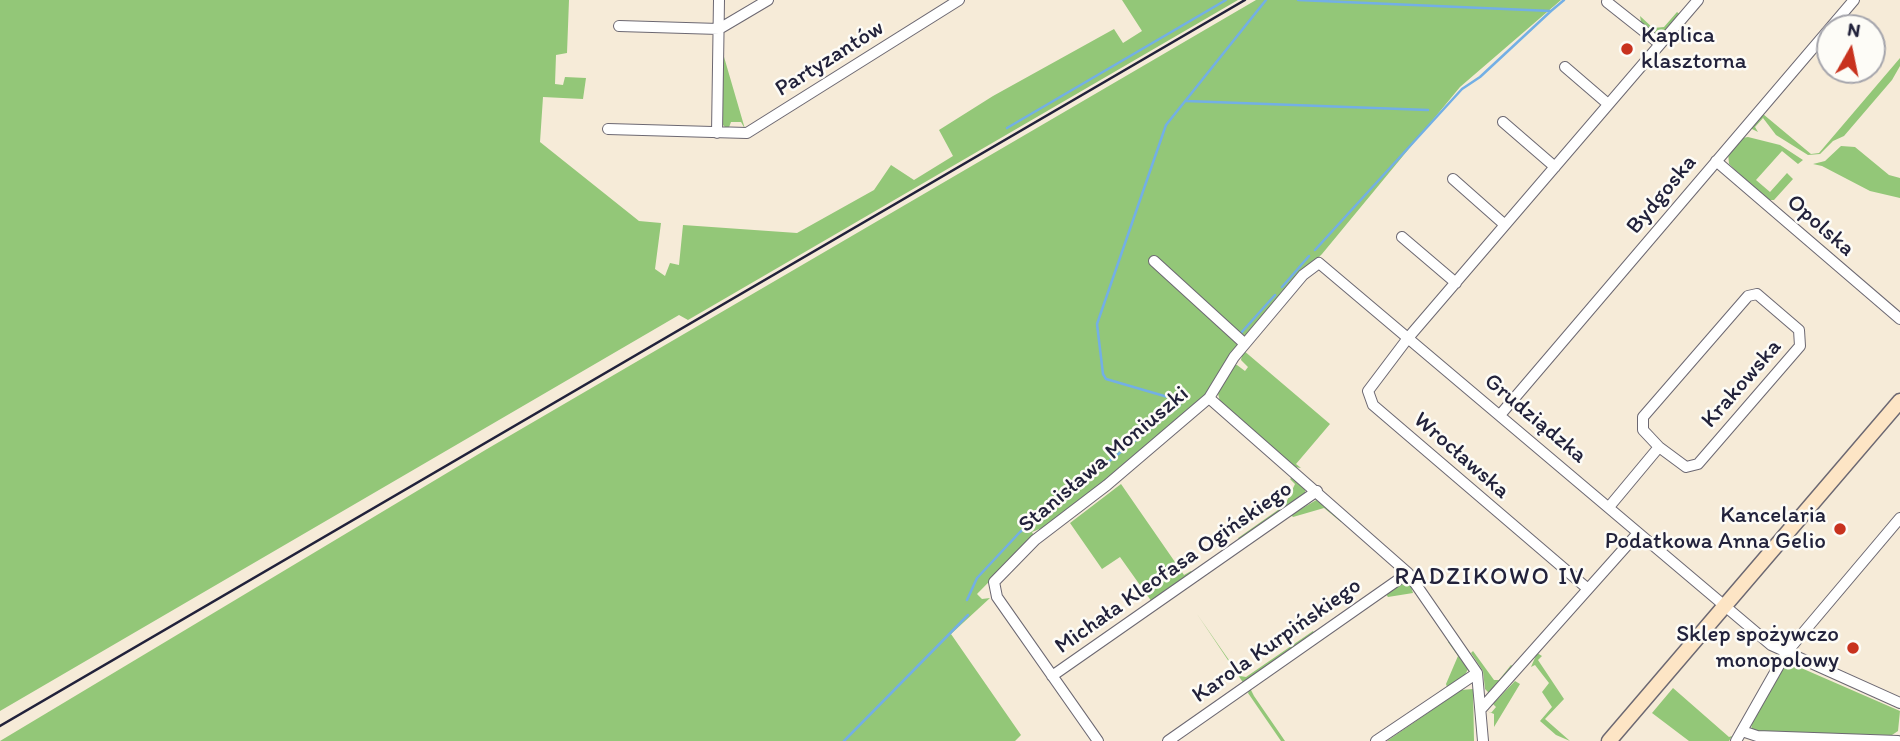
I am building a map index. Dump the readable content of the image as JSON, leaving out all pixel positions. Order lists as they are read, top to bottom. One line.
{"streets":{"street":["Partyzantów","Bydgoska","Opolska","Krakowska","Grudziądzka","Wrocławska","Stanisława Moniuszki","Michała Kleofasa Ogińskiego","Karola Kurpińskiego"]},"crossings":[["Bydgoska","Opolska"],["Bydgoska","Grudziądzka"],["Grudziądzka","Wrocławska"],["Grudziądzka","Stanisława Moniuszki"],["Stanisława Moniuszki","Michała Kleofasa Ogińskiego"]],"districts":["RADZIKOWO IV"],"places":["Kaplica klasztorna","Kancelaria Podatkowa Anna Gelio","Sklep spożywczo monopolowy"],"north":"top"}
